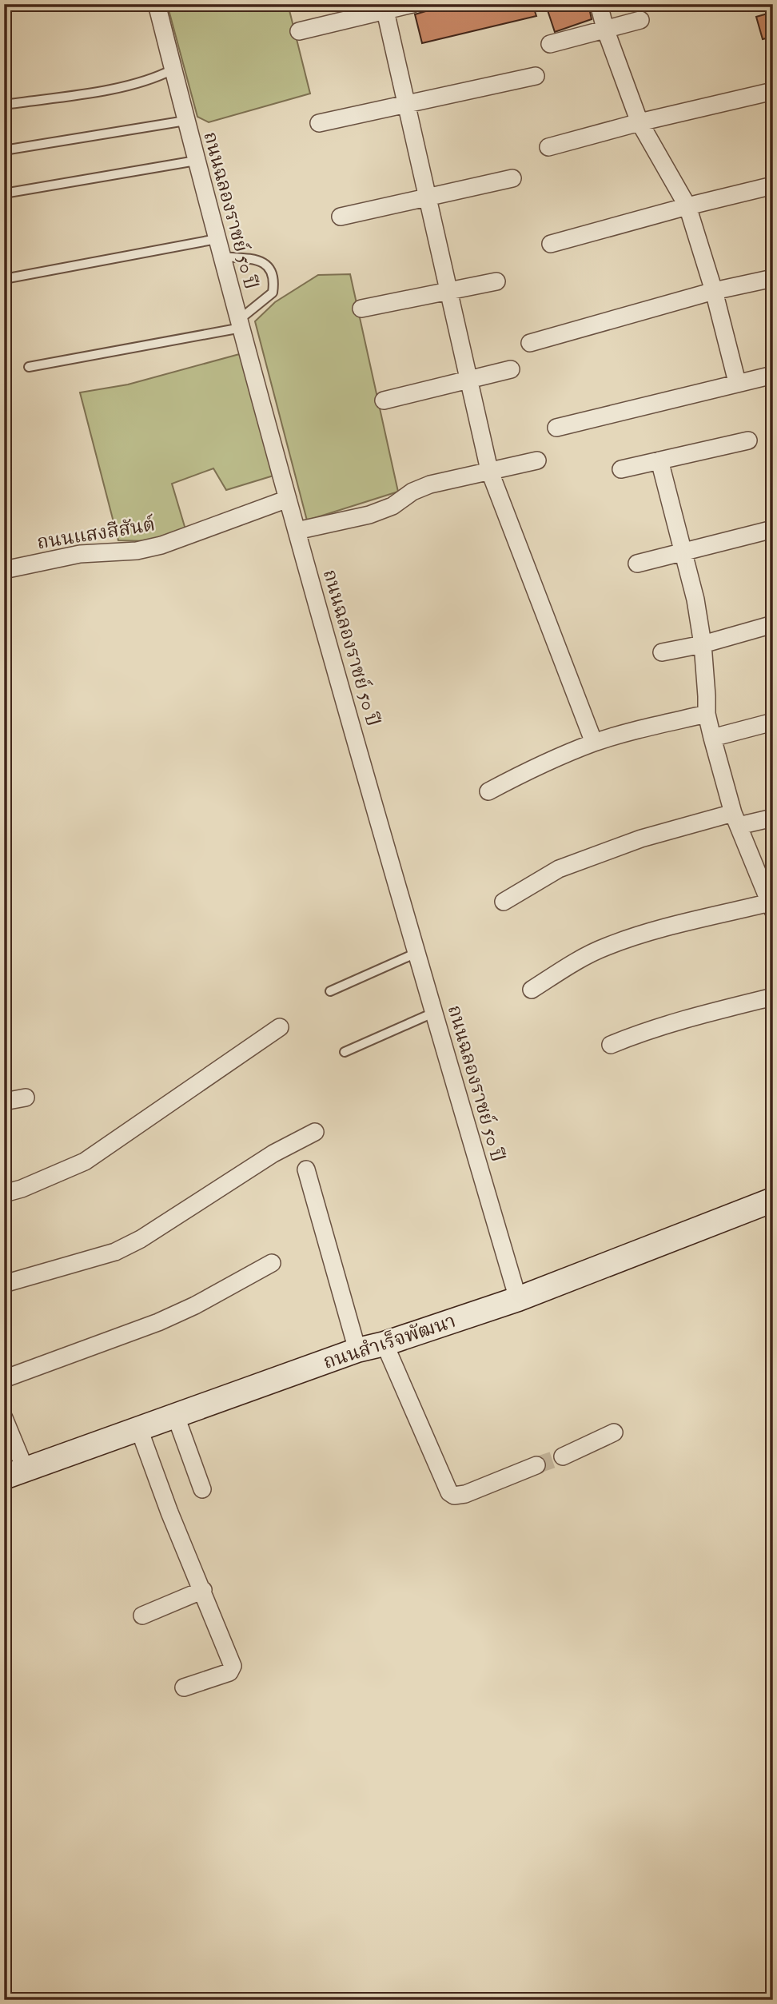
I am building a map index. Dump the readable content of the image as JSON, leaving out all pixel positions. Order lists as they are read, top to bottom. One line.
{"streets":{"street":["ถนนฉลองราชย์ 50 ปี","ถนนแสงสีสันต์","ถนนสำเร็จพัฒนา"]},"crossings":[["ถนนฉลองราชย์ 50 ปี","ถนนแสงสีสันต์"],["ถนนฉลองราชย์ 50 ปี","ถนนสำเร็จพัฒนา"]]}
